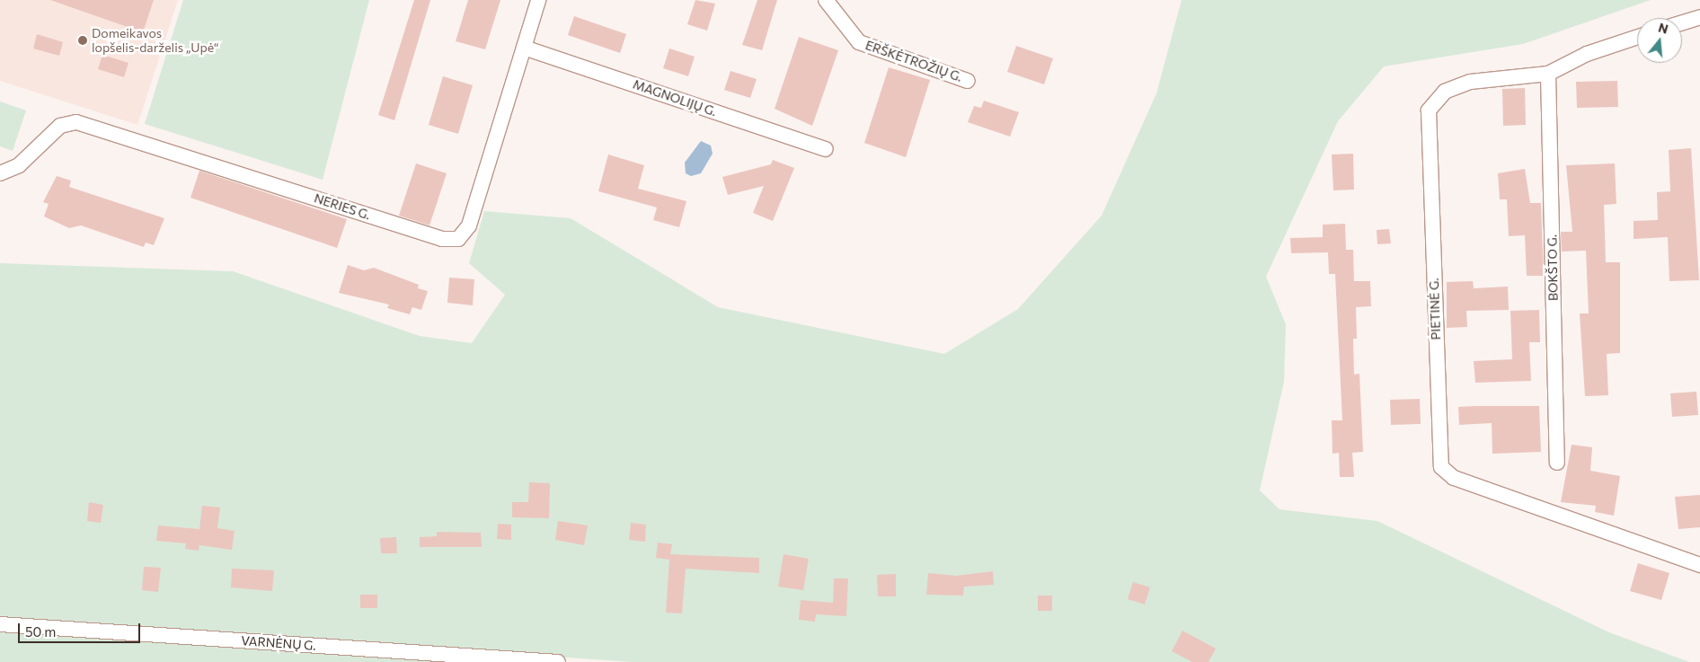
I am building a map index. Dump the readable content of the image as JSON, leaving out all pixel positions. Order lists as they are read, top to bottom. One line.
{"streets":{"street":["ERŠKĖTROŽIŲ G.","MAGNOLIJŲ G.","NERIES G.","BOKŠTO G.","PIETINĖ G.","VARNĖNŲ G."]},"crossings":[["MAGNOLIJŲ G.","NERIES G."],["BOKŠTO G.","PIETINĖ G."]],"places":["Domeikavos lopšelis-darželis „Upė“"],"scale_bar":"50 m","north":"top"}
